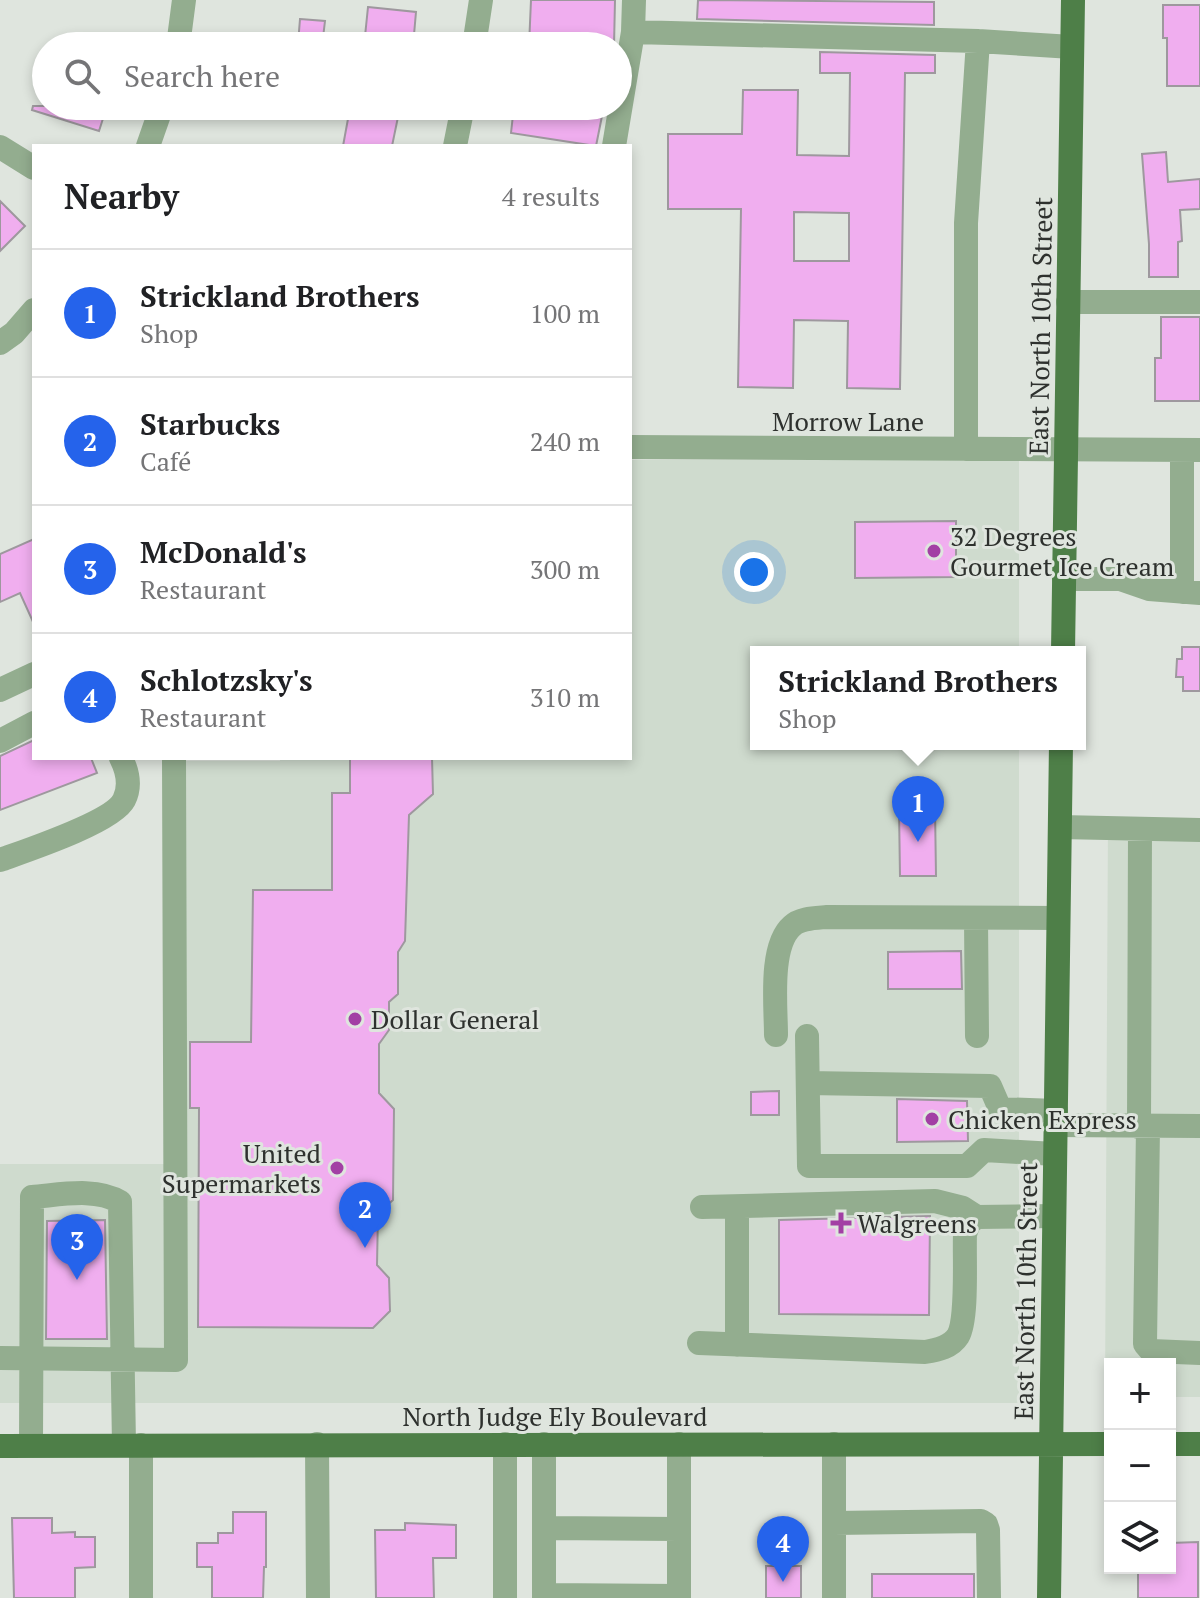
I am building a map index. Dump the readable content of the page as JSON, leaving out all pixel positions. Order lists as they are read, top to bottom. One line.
{"streets":{"main road":["East North 10th Street","North Judge Ely Boulevard"],"street":["Morrow Lane"]},"crossings":[["East North 10th Street","Morrow Lane"],["East North 10th Street","North Judge Ely Boulevard"]],"places":{"other":["32 Degrees Gourmet Ice Cream","Dollar General","Chicken Express","United Supermarkets"],"health":["Walgreens"]},"page":{"search":"Search here","heading":["Nearby","4 results"],"list":[{"mark":"1","name":"Strickland Brothers","note":"Shop","value":"100 m"},{"mark":"2","name":"Starbucks","note":"Café","value":"240 m"},{"mark":"3","name":"McDonald's","note":"Restaurant","value":"300 m"},{"mark":"4","name":"Schlotzsky's","note":"Restaurant","value":"310 m"}],"popup":["Strickland Brothers","Shop"],"pins":["1","2","3","4"],"map_buttons":["+","−"]}}
